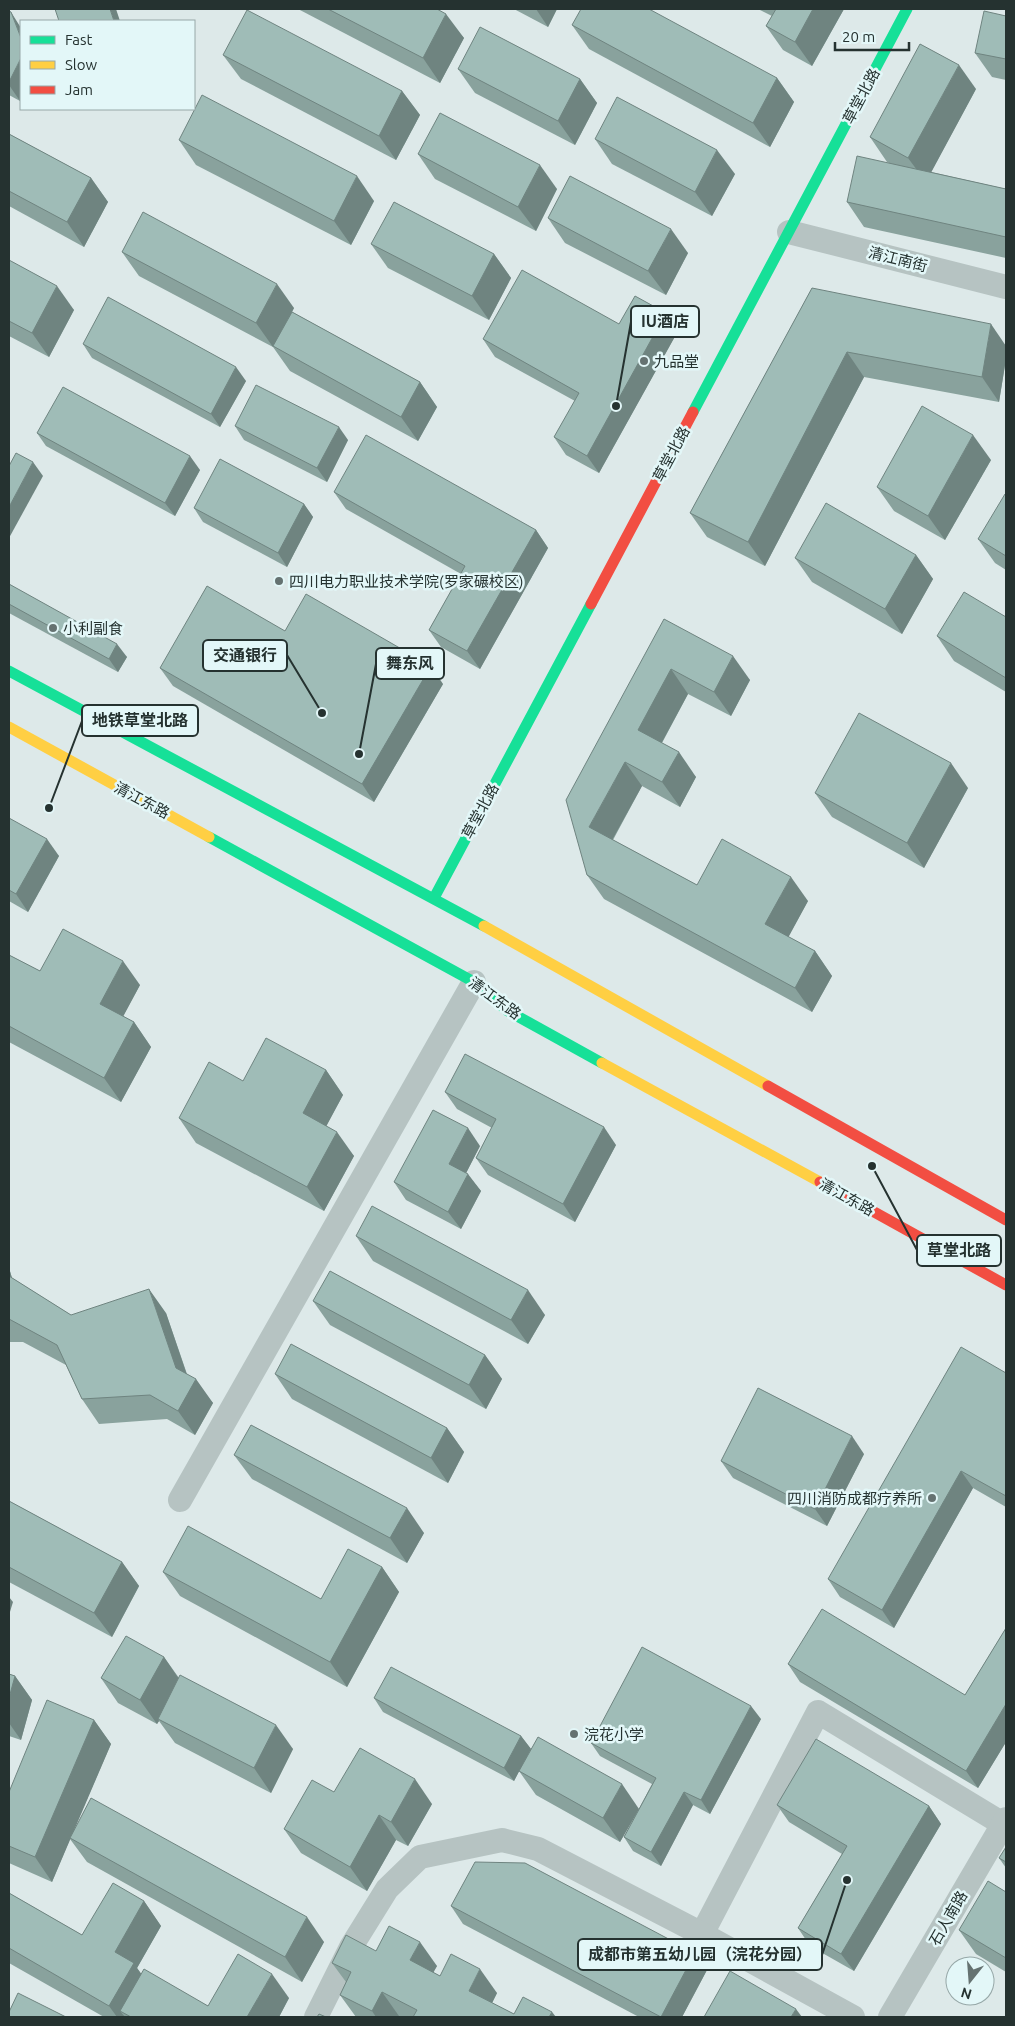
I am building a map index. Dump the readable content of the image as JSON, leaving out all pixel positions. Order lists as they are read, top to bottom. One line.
{"streets":{"main road":["草堂北路","清江东路"],"street":["清江南街","石人南路"]},"crossings":[["草堂北路","清江南街"]],"places":["九品堂","IU酒店","四川电力职业技术学院(罗家碾校区)","小利副食","交通银行","舞东风","地铁草堂北路","草堂北路","四川消防成都疗养所","浣花小学","成都市第五幼儿园（浣花分园）"],"legend":["Fast","Slow","Jam"],"scale_bar":"20 m","north":"bottom"}
